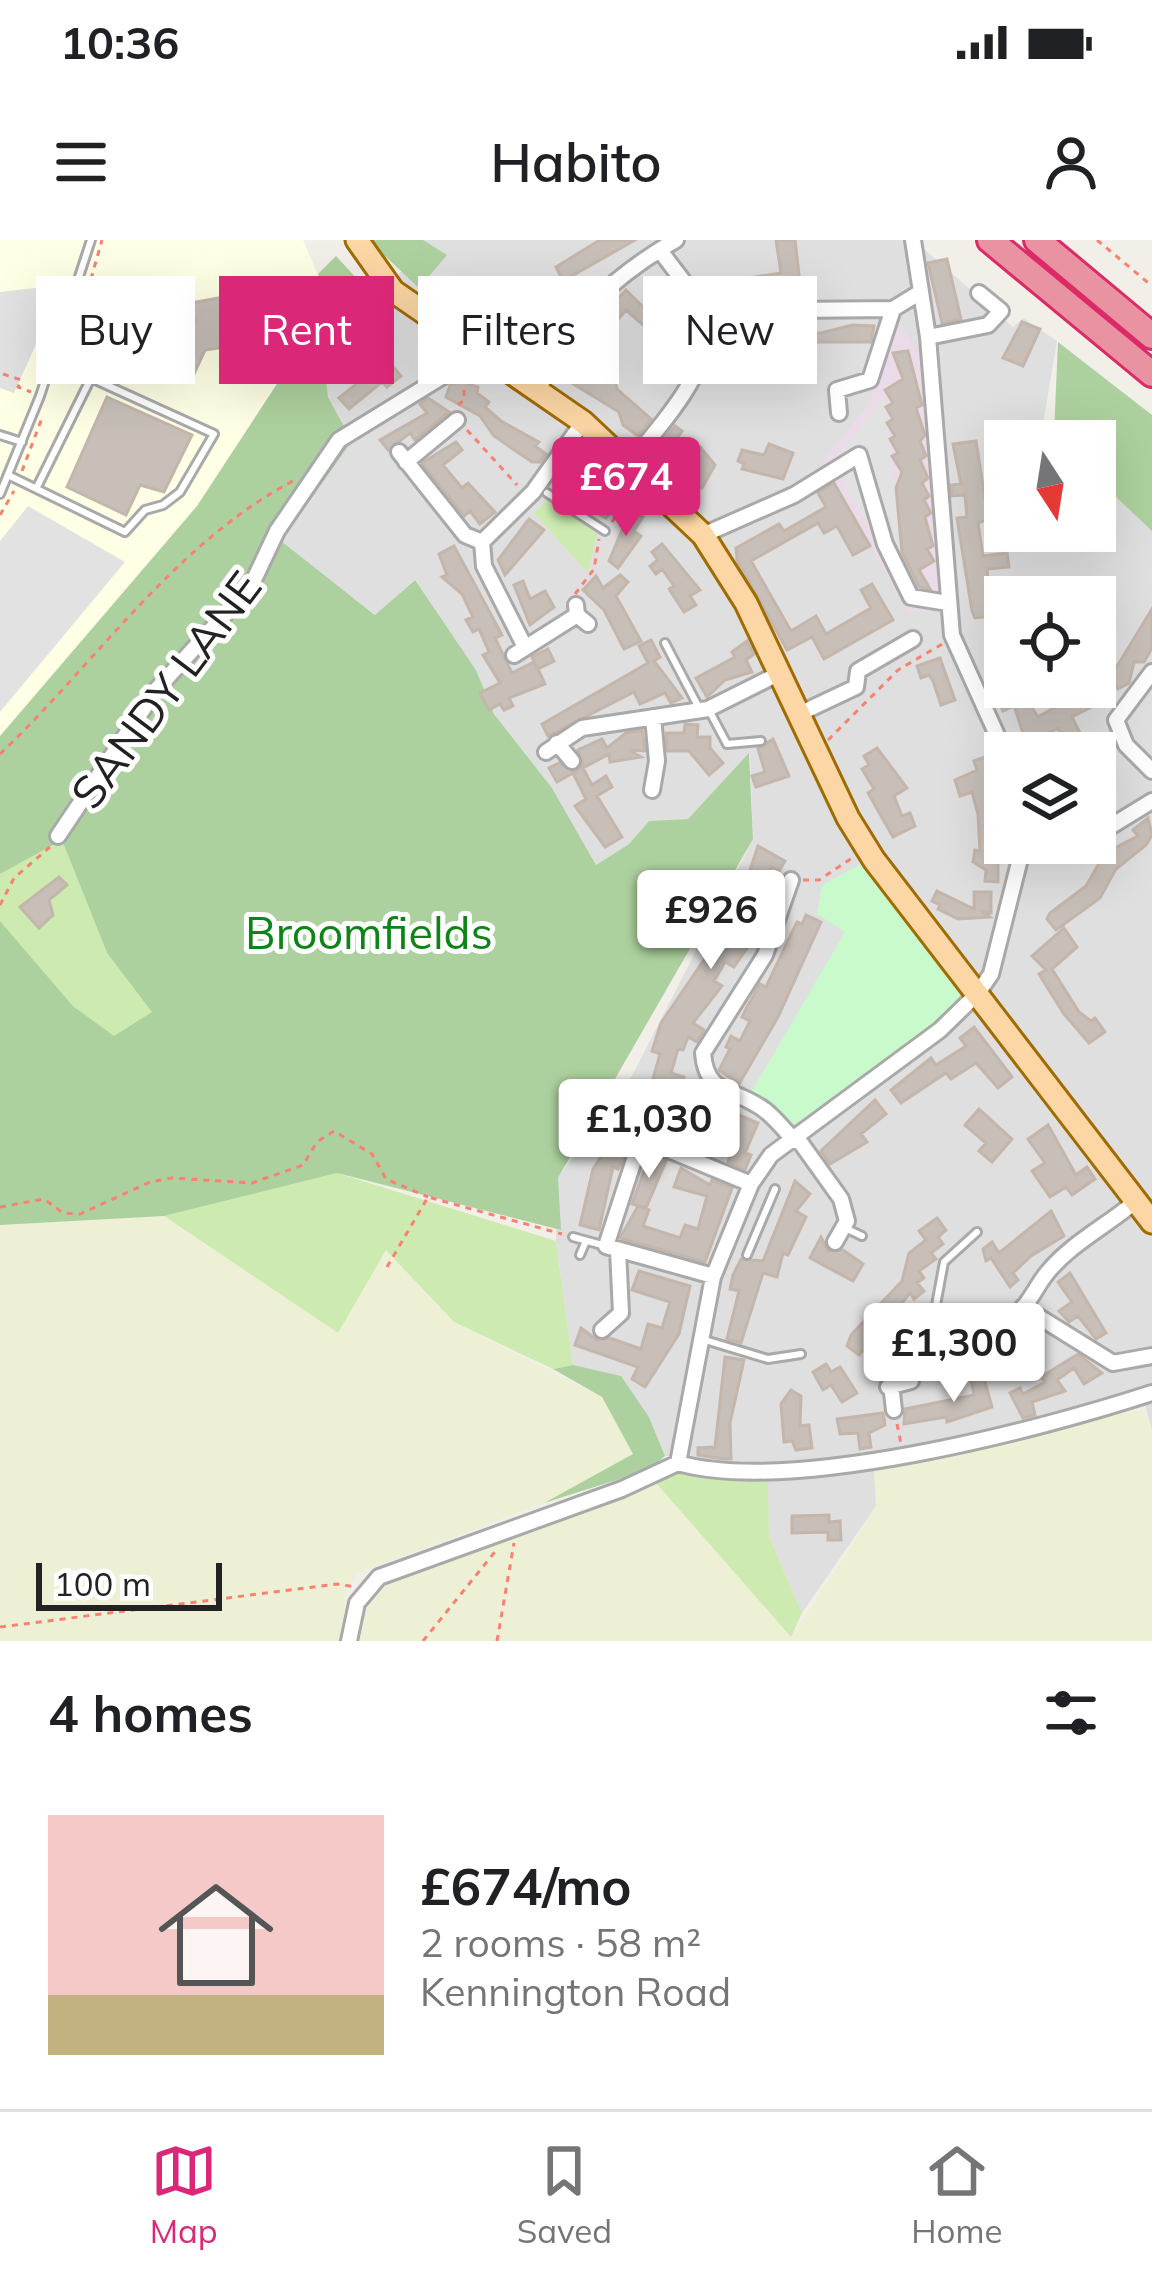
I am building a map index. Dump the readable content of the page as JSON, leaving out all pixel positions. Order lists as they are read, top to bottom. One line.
{"streets":{"street":["SANDY LANE"]},"parks":["Broomfields"],"scale_bar":"100 m","north":"bottom","page":{"status":"10:36","header":"Habito","chip":["Buy","Rent","Filters","New"],"price":["£674","£926","£1,030","£1,300"],"scale":"100 m","heading":"4 homes","list":[{"name":"£674/mo","note":"2 rooms · 58 m² · Kennington Road"}],"tabs":["Map","Saved","Home"]}}
